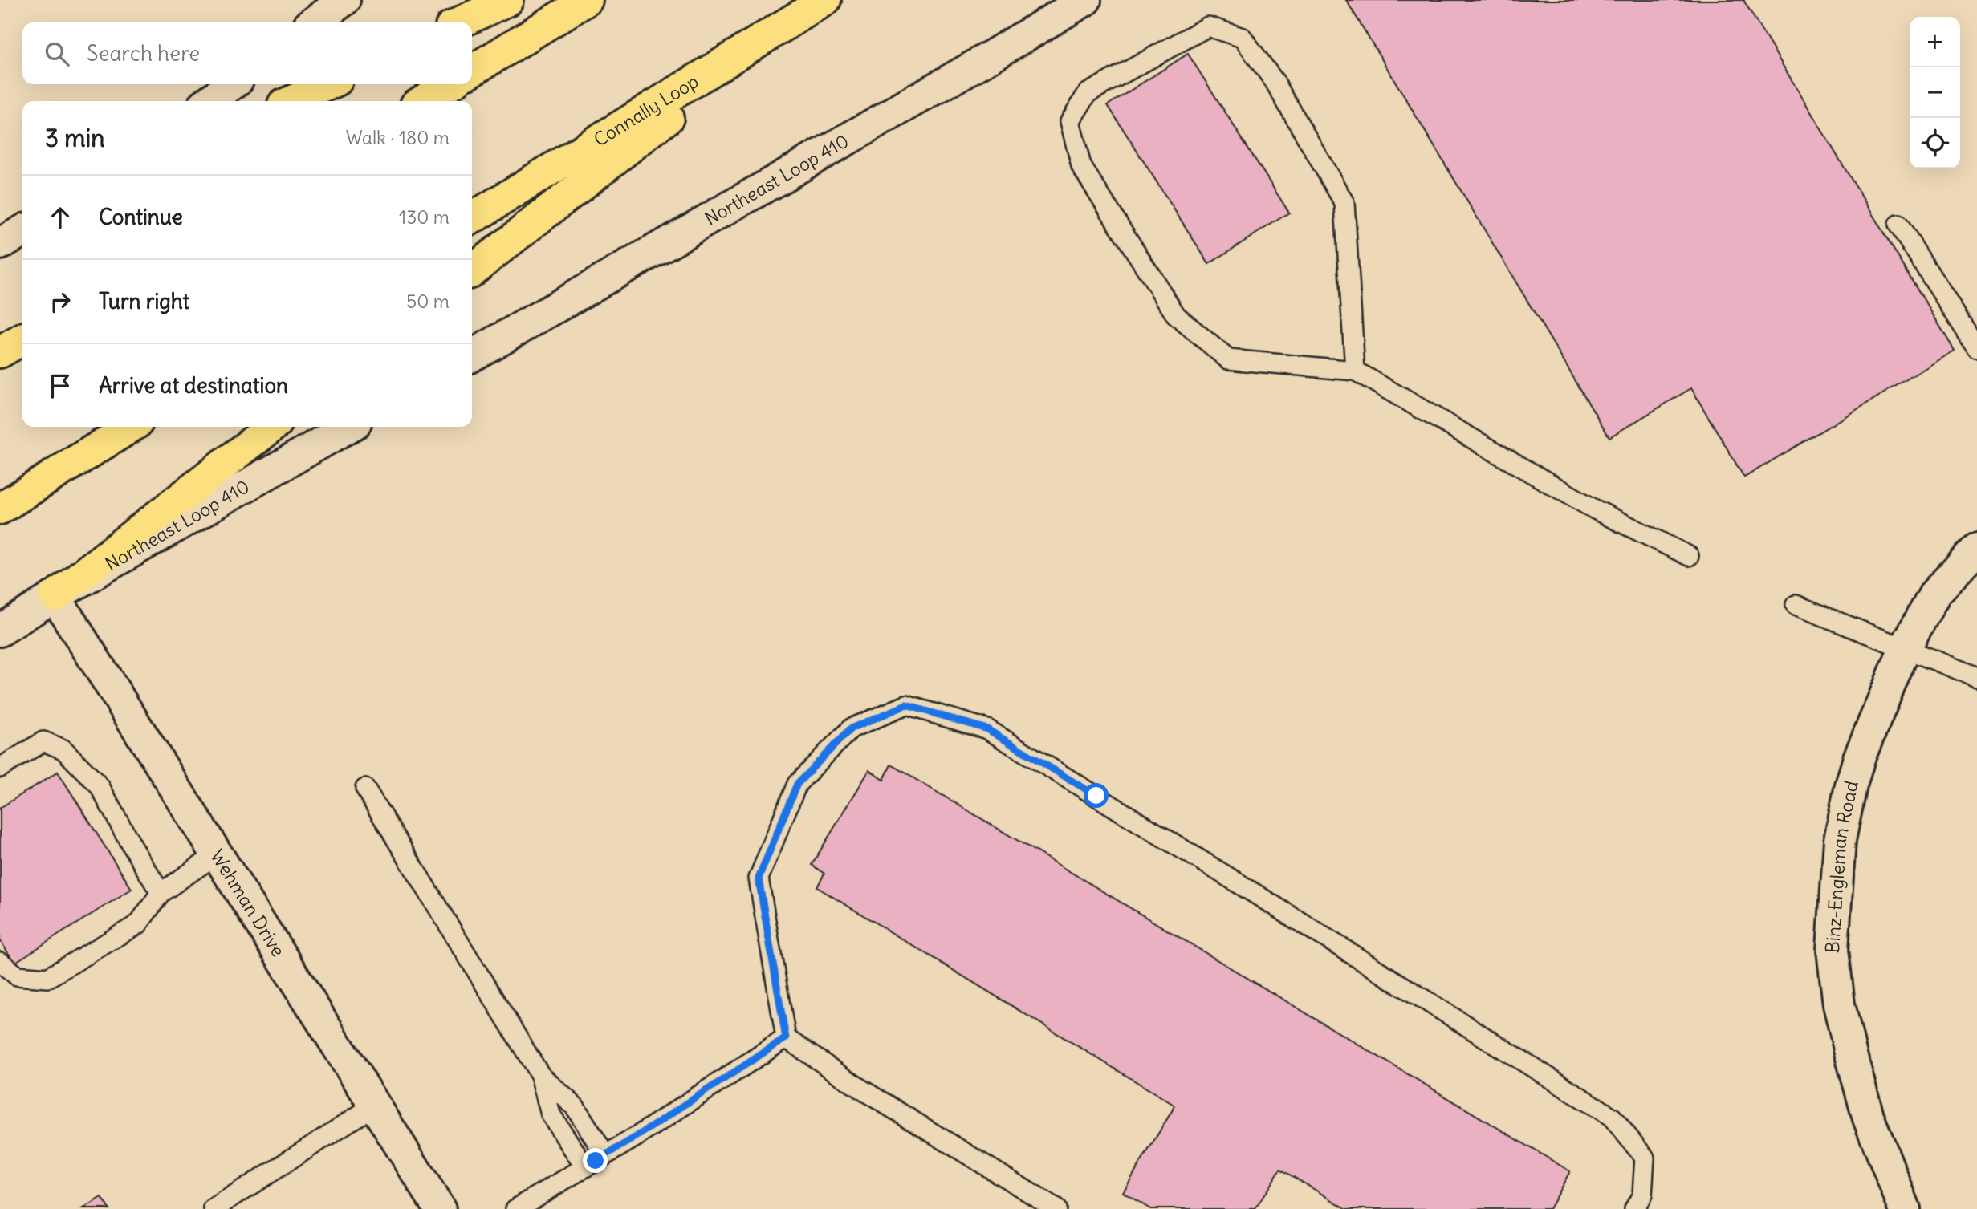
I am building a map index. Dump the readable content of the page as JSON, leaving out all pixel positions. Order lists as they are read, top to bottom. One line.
{"streets":{"highway":["Connally Loop"],"street":["Northeast Loop 410","Binz-Engleman Road","Wehman Drive"]},"crossings":[["Northeast Loop 410","Wehman Drive"]],"page":{"map_buttons":["+","−"],"search":"Search here","heading":["3 min","Walk · 180 m"],"list":[["Continue","130 m"],["Turn right","50 m"],"Arrive at destination"]}}
